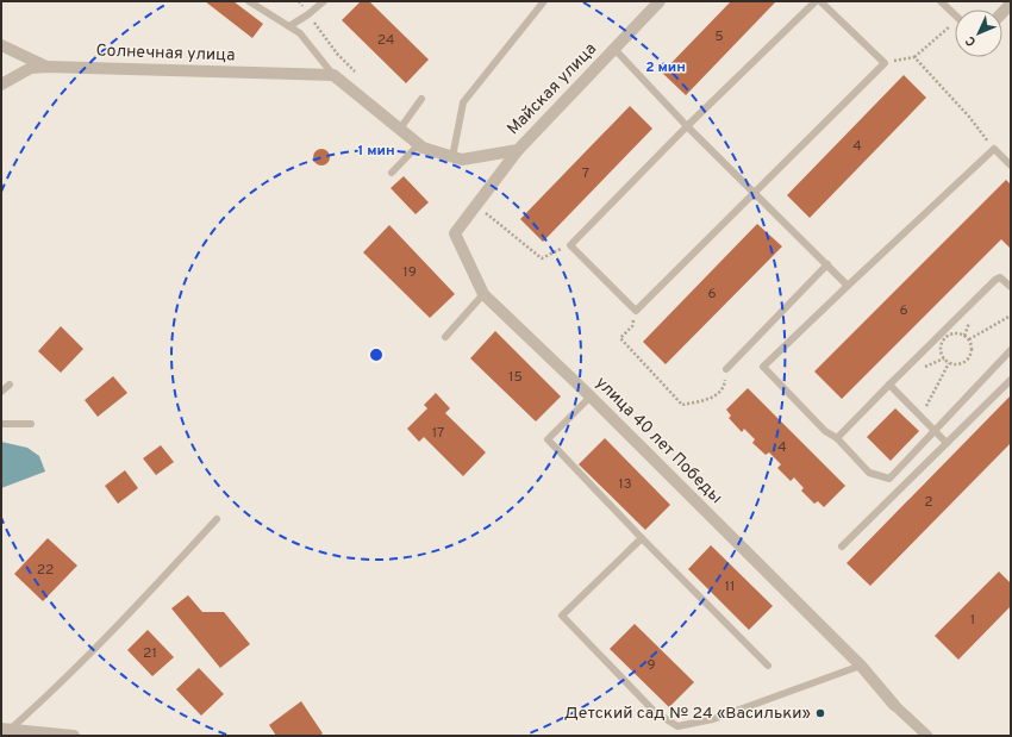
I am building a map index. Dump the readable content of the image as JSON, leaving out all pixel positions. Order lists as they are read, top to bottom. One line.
{"streets":{"street":["Солнечная улица","Майская улица","улица 40 лет Победы"]},"crossings":[["Солнечная улица","Майская улица"],["Майская улица","улица 40 лет Победы"]],"places":["Детский сад № 24 «Васильки»"],"house_numbers":["5","24","4","7","19","6","6","15","17","4","13","2","22","11","1","21","9"],"north":"bottom left","rings":["2 мин","1 мин"]}
